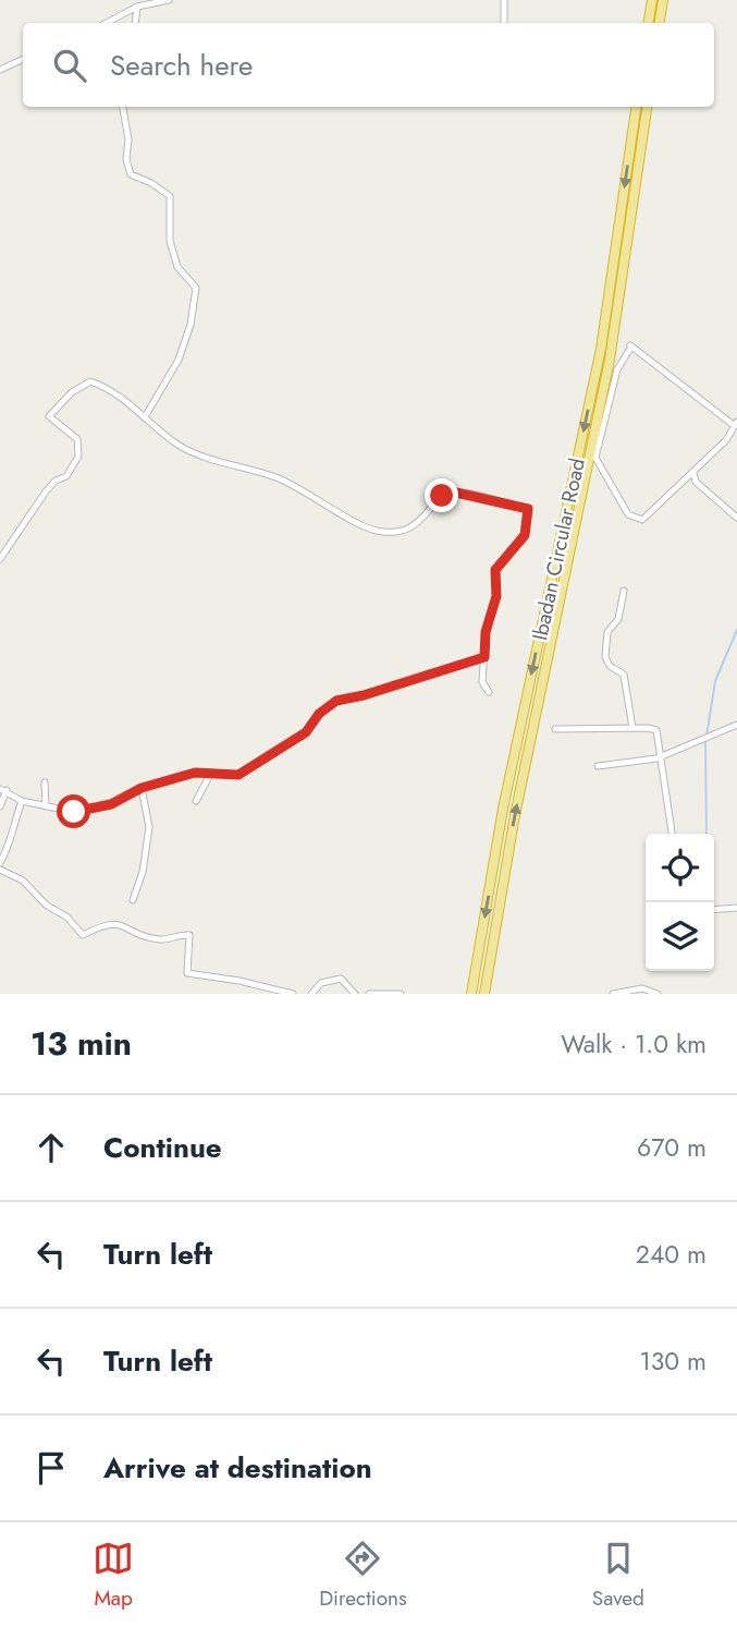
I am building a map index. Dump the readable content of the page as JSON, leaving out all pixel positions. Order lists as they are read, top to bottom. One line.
{"streets":{"highway":["Ibadan Circular Road"]},"page":{"search":"Search here","heading":["13 min","Walk · 1.0 km"],"list":[["Continue","670 m"],["Turn left","240 m"],["Turn left","130 m"],"Arrive at destination"],"nav":["Map","Directions","Saved"]}}
